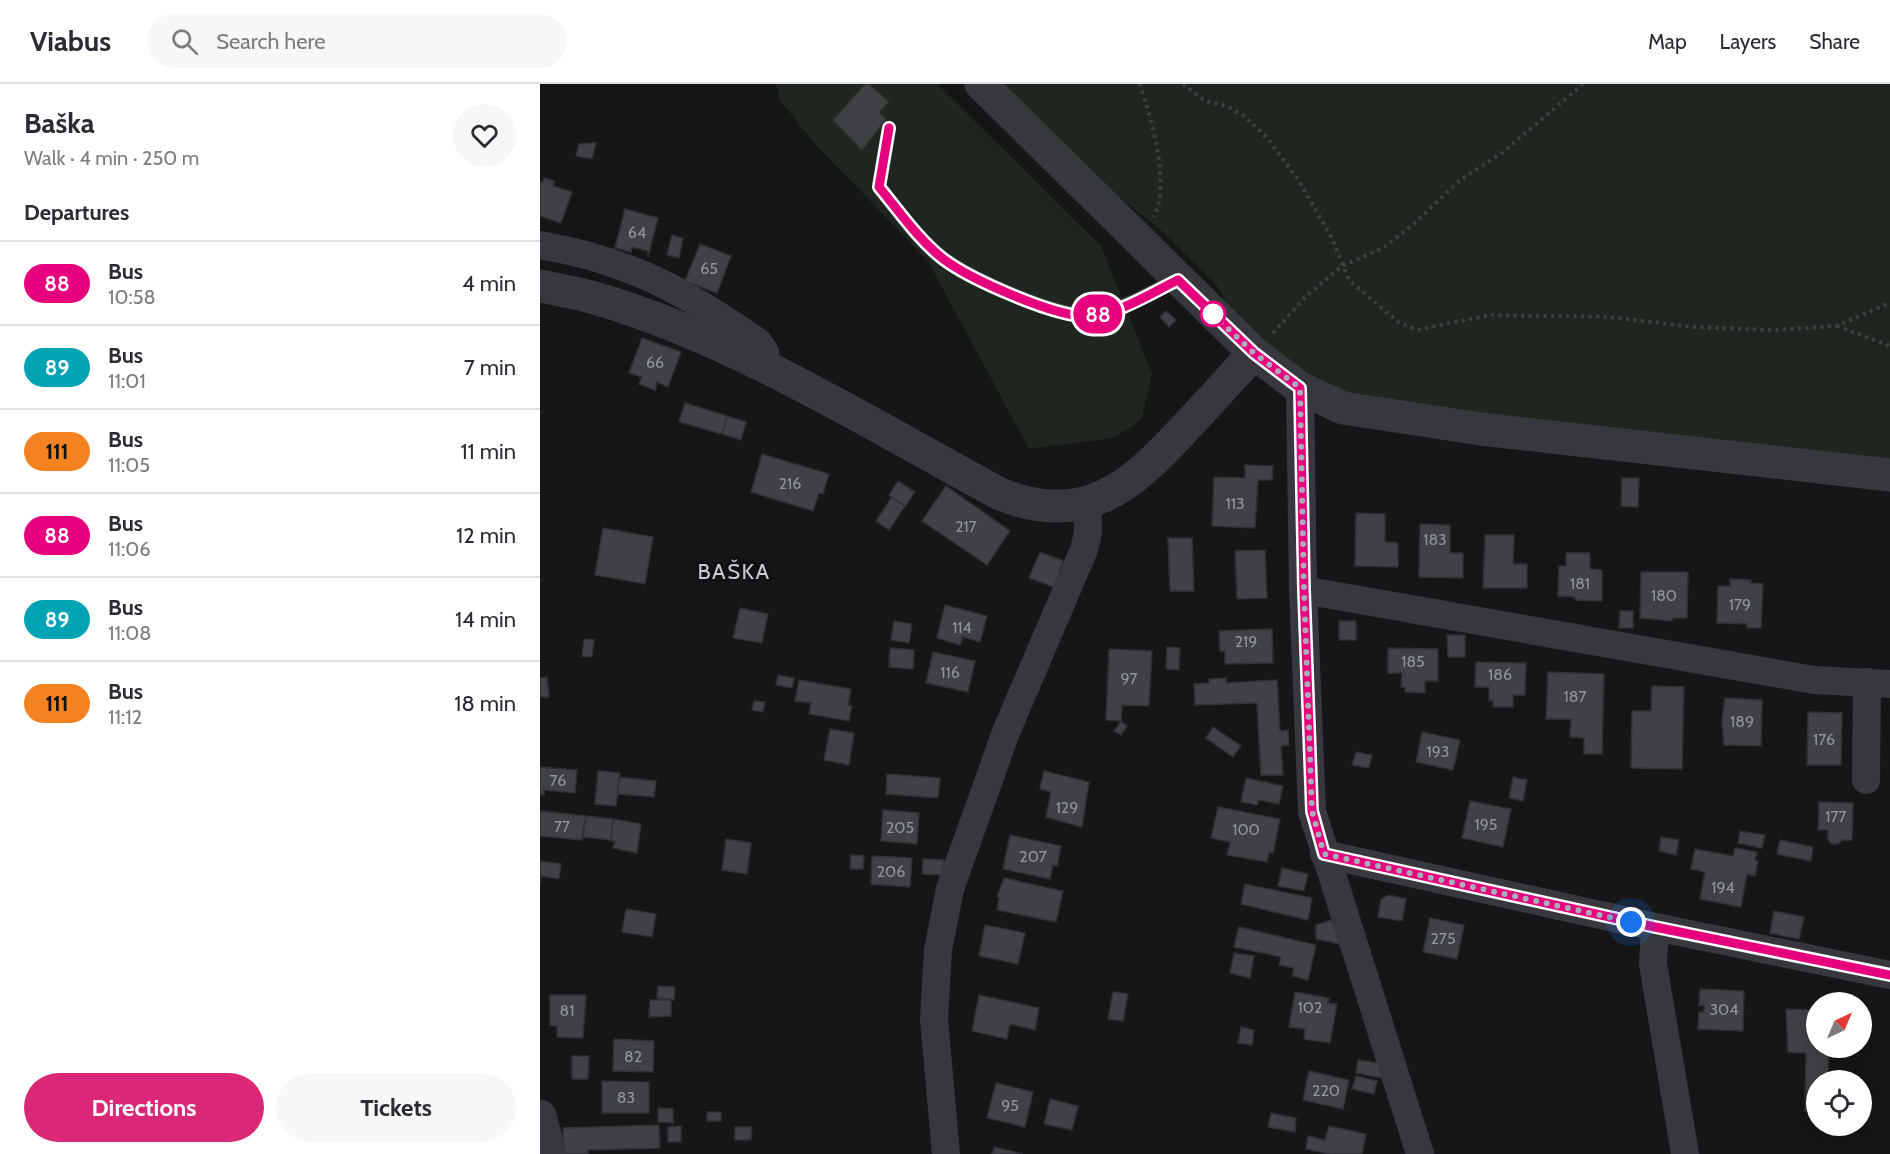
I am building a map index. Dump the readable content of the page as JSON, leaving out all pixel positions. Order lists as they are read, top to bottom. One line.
{"districts":["BAŠKA"],"lines":["bus line 88"],"house_numbers":["64","65","66","216","113","217","183","181","180","179","114","219","185","116","186","97","187","189","176","193","76","129","177","195","77","205","100","207","206","194","275","102","304","81","82","220","83","95"],"north":"top right","page":{"header":"Viabus","search":"Search here","nav":["Map","Layers","Share"],"heading":[["Baška","Walk · 4 min · 250 m"],"Departures"],"on_map":"88","list":[{"mark":"88","name":"Bus","note":"10:58","value":"4 min"},{"mark":"89","name":"Bus","note":"11:01","value":"7 min"},{"mark":"111","name":"Bus","note":"11:05","value":"11 min"},{"mark":"88","name":"Bus","note":"11:06","value":"12 min"},{"mark":"89","name":"Bus","note":"11:08","value":"14 min"},{"mark":"111","name":"Bus","note":"11:12","value":"18 min"}],"buttons":["Directions","Tickets"]}}
